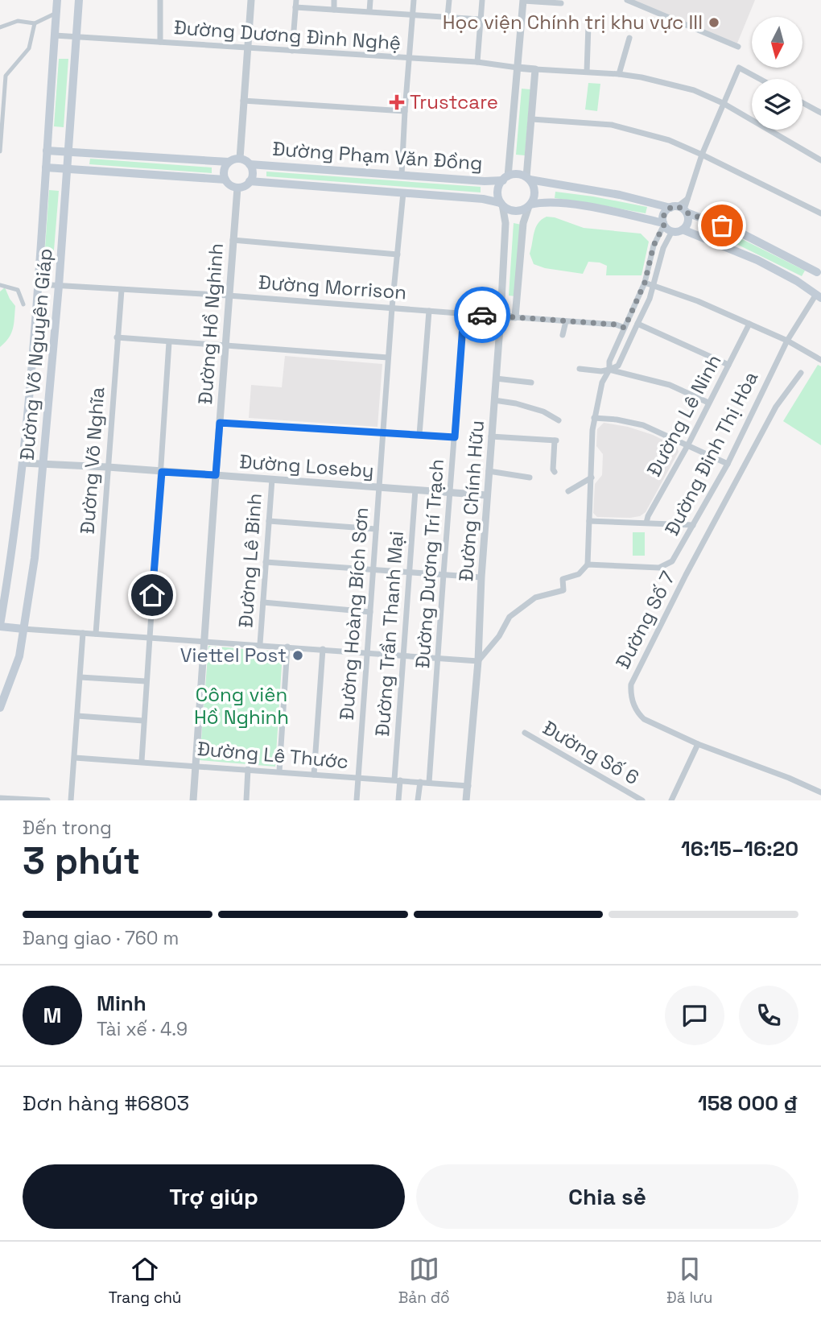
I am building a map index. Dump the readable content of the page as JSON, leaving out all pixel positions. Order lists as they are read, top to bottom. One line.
{"streets":{"main road":["Đường Phạm Văn Đồng","Đường Võ Nguyên Giáp"],"street":["Đường Dương Đình Nghệ","Đường Morrison","Đường Hồ Nghinh","Đường Lê Ninh","Đường Đinh Thị Hòa","Đường Võ Nghĩa","Đường Loseby","Đường Chính Hữu","Đường Lê Binh","Đường Dương Trí Trạch","Đường Hoàng Bích Sơn","Đường Số 7","Đường Trần Thanh Mại","Đường Số 6","Đường Lê Thước"]},"crossings":[["Đường Dương Đình Nghệ","Đường Võ Nguyên Giáp"],["Đường Phạm Văn Đồng","Đường Hồ Nghinh"],["Đường Phạm Văn Đồng","Đường Chính Hữu"],["Đường Phạm Văn Đồng","Đường Hoàng Bích Sơn"],["Đường Morrison","Đường Hồ Nghinh"],["Đường Morrison","Đường Võ Nguyên Giáp"],["Đường Morrison","Đường Võ Nghĩa"],["Đường Morrison","Đường Chính Hữu"],["Đường Morrison","Đường Dương Trí Trạch"],["Đường Morrison","Đường Hoàng Bích Sơn"],["Đường Hồ Nghinh","Đường Loseby"],["Đường Hồ Nghinh","Đường Lê Thước"],["Đường Võ Nguyên Giáp","Đường Loseby"],["Đường Võ Nghĩa","Đường Loseby"],["Đường Loseby","Đường Chính Hữu"],["Đường Loseby","Đường Lê Binh"],["Đường Loseby","Đường Dương Trí Trạch"],["Đường Loseby","Đường Hoàng Bích Sơn"],["Đường Loseby","Đường Trần Thanh Mại"],["Đường Chính Hữu","Đường Lê Thước"],["Đường Dương Trí Trạch","Đường Lê Thước"],["Đường Hoàng Bích Sơn","Đường Lê Thước"],["Đường Trần Thanh Mại","Đường Lê Thước"]],"parks":["Công viên Hồ Nghinh"],"places":{"other":["Học viện Chính trị khu vực III","Viettel Post"],"health":["Trustcare"]},"north":"bottom","page":{"heading":["3 phút","Đến trong","16:15–16:20"],"panel":["Minh","Tài xế · 4.9","Đơn hàng #6803","158 000 ₫"],"bar":"Đang giao · 760 m","round":"M","buttons":["Trợ giúp","Chia sẻ"],"tabs":["Trang chủ","Bản đồ","Đã lưu"]}}
